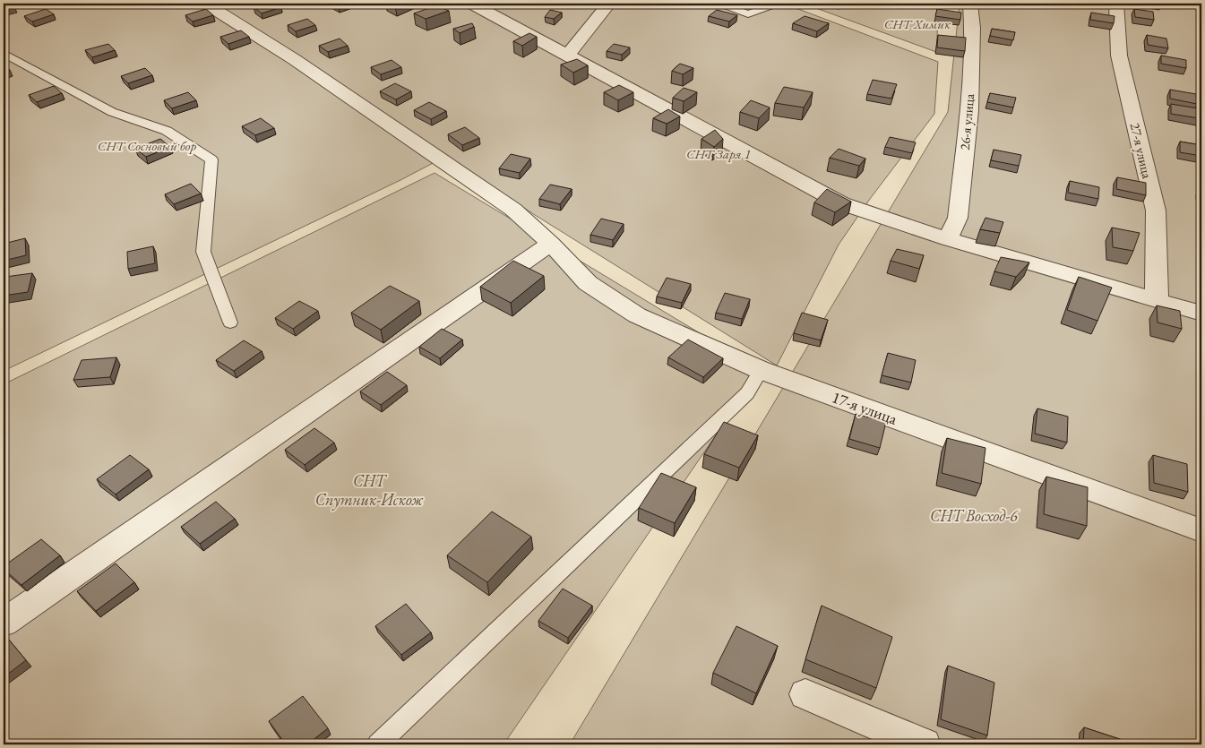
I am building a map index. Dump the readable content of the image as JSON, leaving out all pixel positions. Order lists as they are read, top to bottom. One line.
{"streets":{"street":["26-я улица","27-я улица","17-я улица"]},"parks":["СНТ Химик","СНТ Сосновый бор","СНТ Заря 1","СНТ Спутник-Искож","СНТ Восход-6"]}
